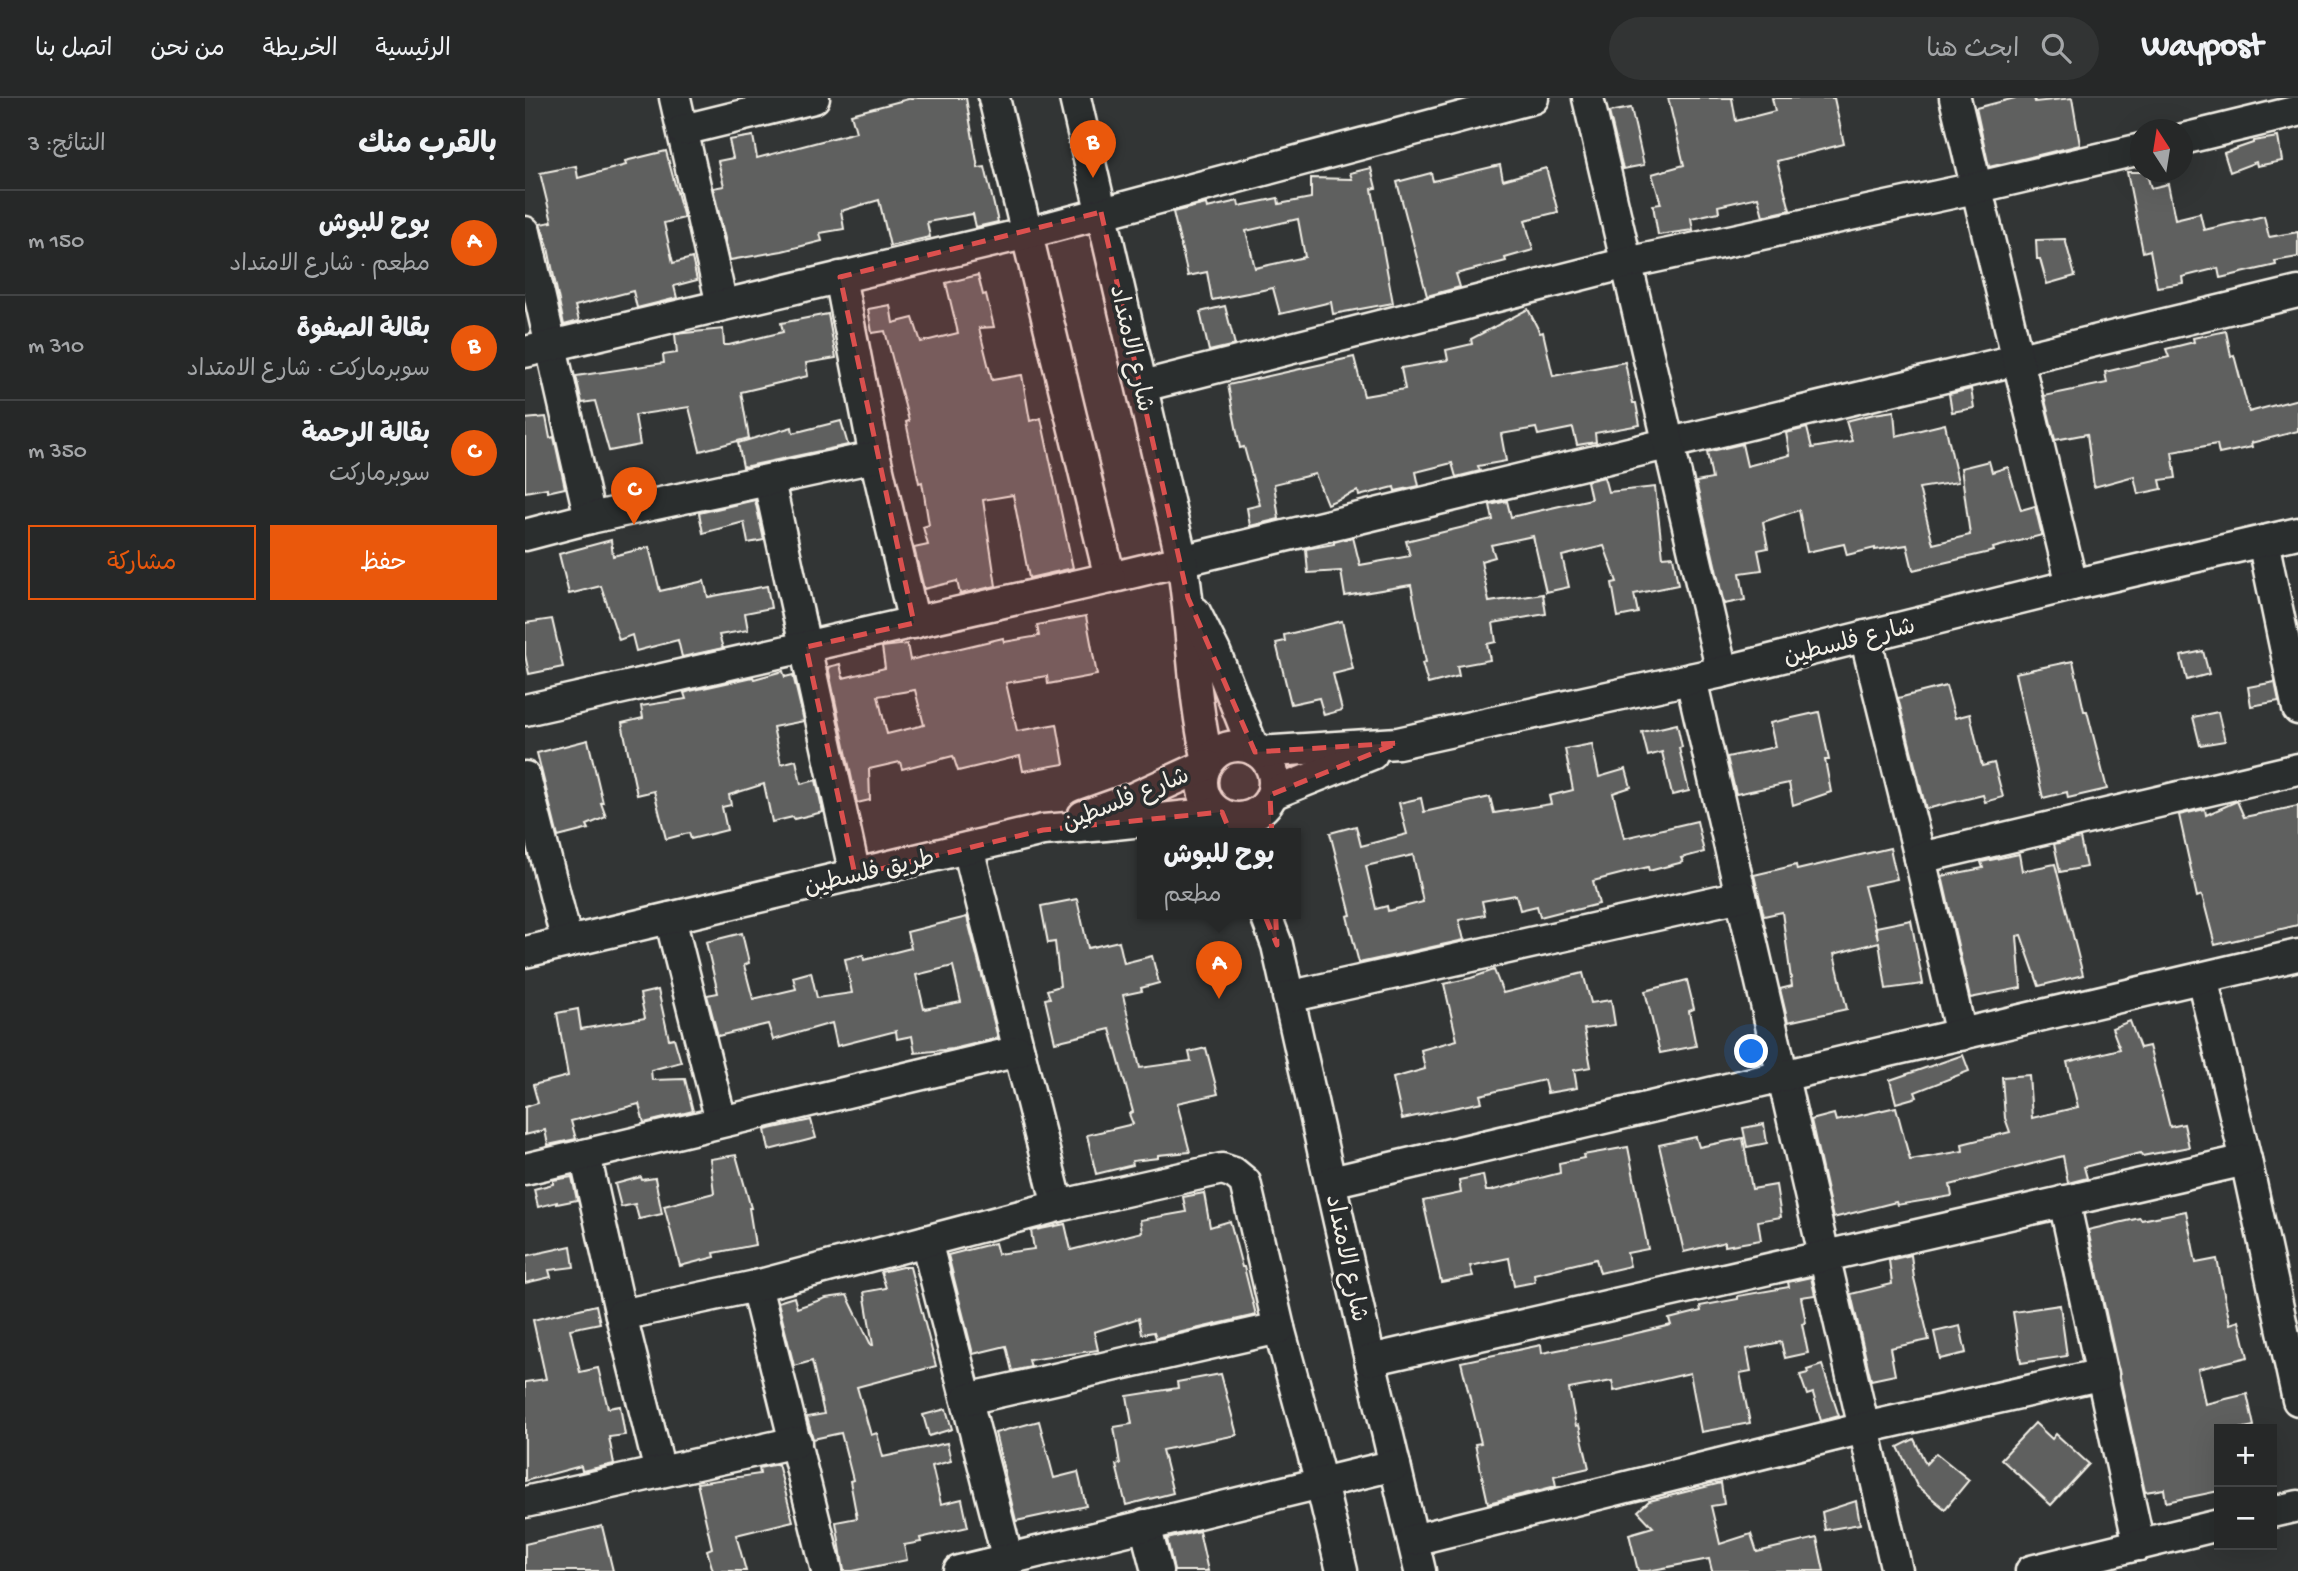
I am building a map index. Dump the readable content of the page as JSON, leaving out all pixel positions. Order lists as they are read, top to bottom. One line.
{"streets":{"street":["شارع الامتداد","شارع فلسطين","طريق فلسطين"]},"crossings":[["شارع الامتداد","شارع فلسطين"],["شارع الامتداد","طريق فلسطين"],["شارع فلسطين","طريق فلسطين"]],"north":"top","page":{"header":"Waypost","search":"ابحث هنا","nav":["الرئيسية","الخريطة","من نحن","اتصل بنا"],"heading":["بالقرب منك","النتائج: 3"],"pins":["B","C","A"],"list":[{"mark":"A","name":"بوح للبوش","note":"مطعم · شارع الامتداد","value":"150 m"},{"mark":"B","name":"بقالة الصفوة","note":"سوبرماركت · شارع الامتداد","value":"310 m"},{"mark":"C","name":"بقالة الرحمة","note":"سوبرماركت","value":"350 m"}],"buttons":["حفظ","مشاركة"],"popup":["بوح للبوش","مطعم"],"map_buttons":["+","−"]}}
